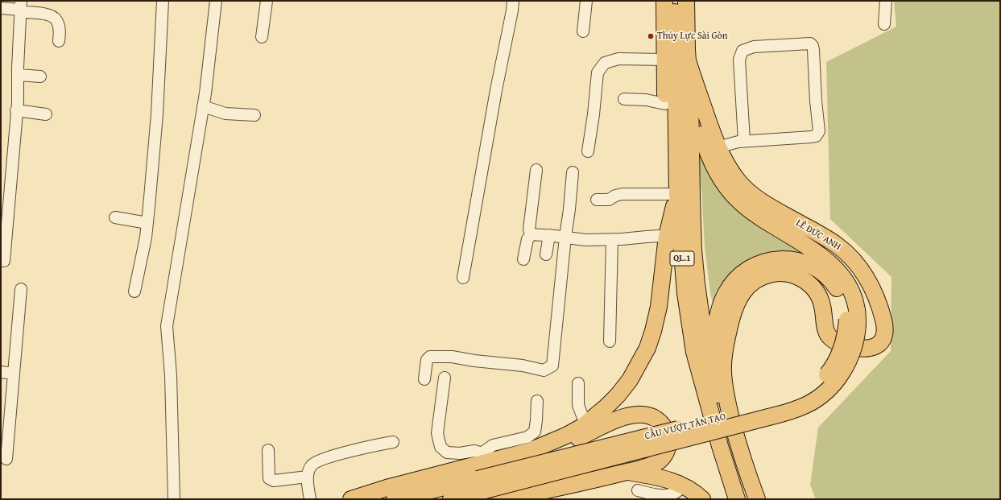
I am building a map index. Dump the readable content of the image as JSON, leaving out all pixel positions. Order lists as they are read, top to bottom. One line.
{"streets":{"highway":["LÊ ĐỨC ANH","QL.1"]},"crossings":[["LÊ ĐỨC ANH","QL.1"]],"places":["Thủy Lực Sài Gòn"]}
